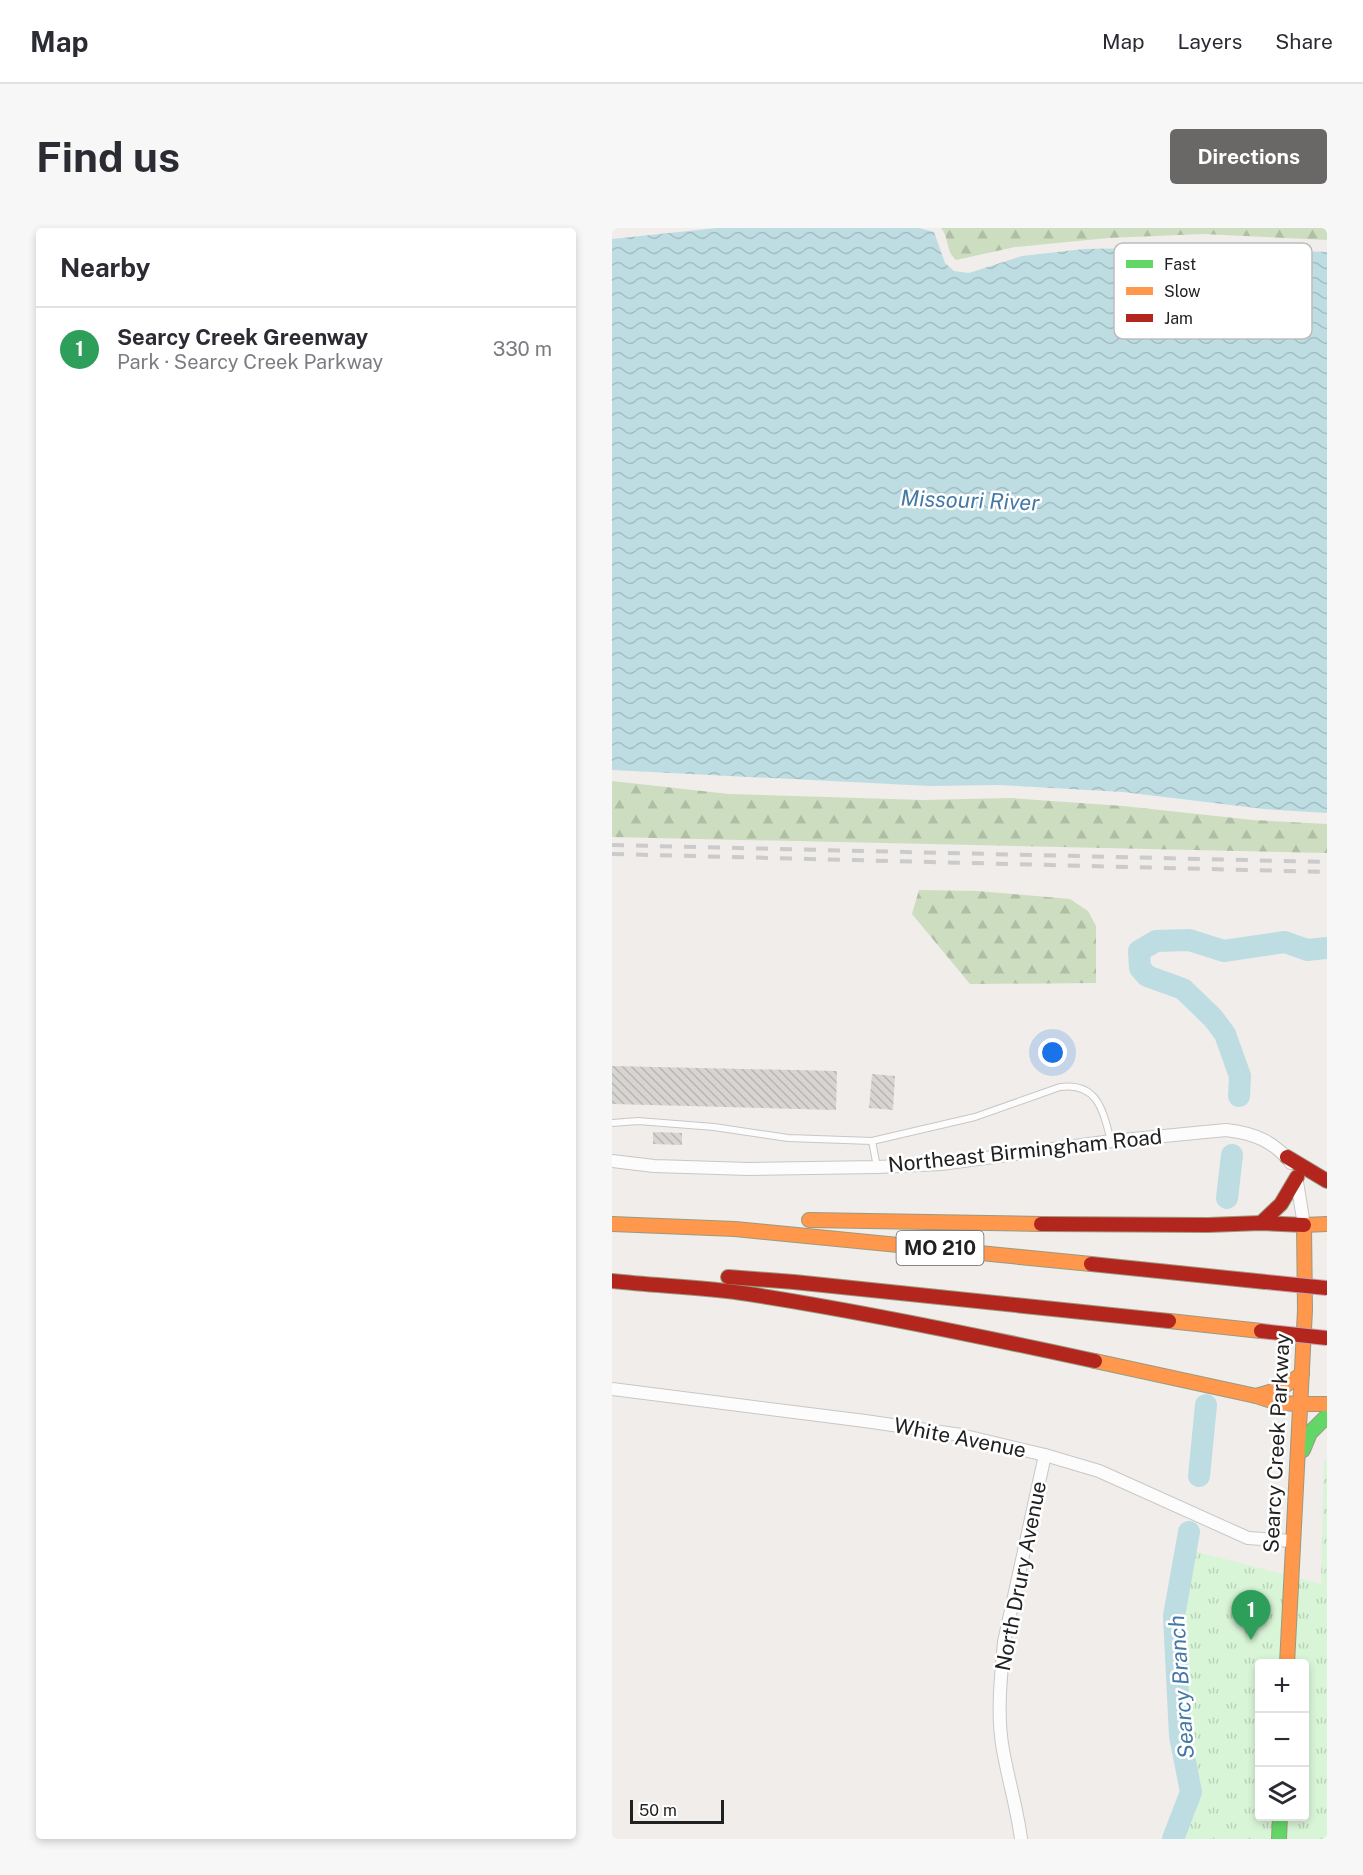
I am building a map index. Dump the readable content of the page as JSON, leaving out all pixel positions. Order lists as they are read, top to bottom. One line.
{"streets":{"main road":["MO 210","Searcy Creek Parkway"],"street":["Northeast Birmingham Road","White Avenue","North Drury Avenue"]},"crossings":[["Northeast Birmingham Road","Searcy Creek Parkway"],["White Avenue","Searcy Creek Parkway"],["White Avenue","North Drury Avenue"]],"water":["Missouri River","Searcy Branch"],"legend":["Fast","Slow","Jam"],"scale_bar":"50 m","page":{"header":"Map","nav":["Map","Layers","Share"],"buttons":"Directions","title":"Find us","heading":"Nearby","list":[{"mark":"1","name":"Searcy Creek Greenway","note":"Park · Searcy Creek Parkway","value":"330 m"}],"pins":"1","map_buttons":["+","−"],"scale":"50 m"}}
